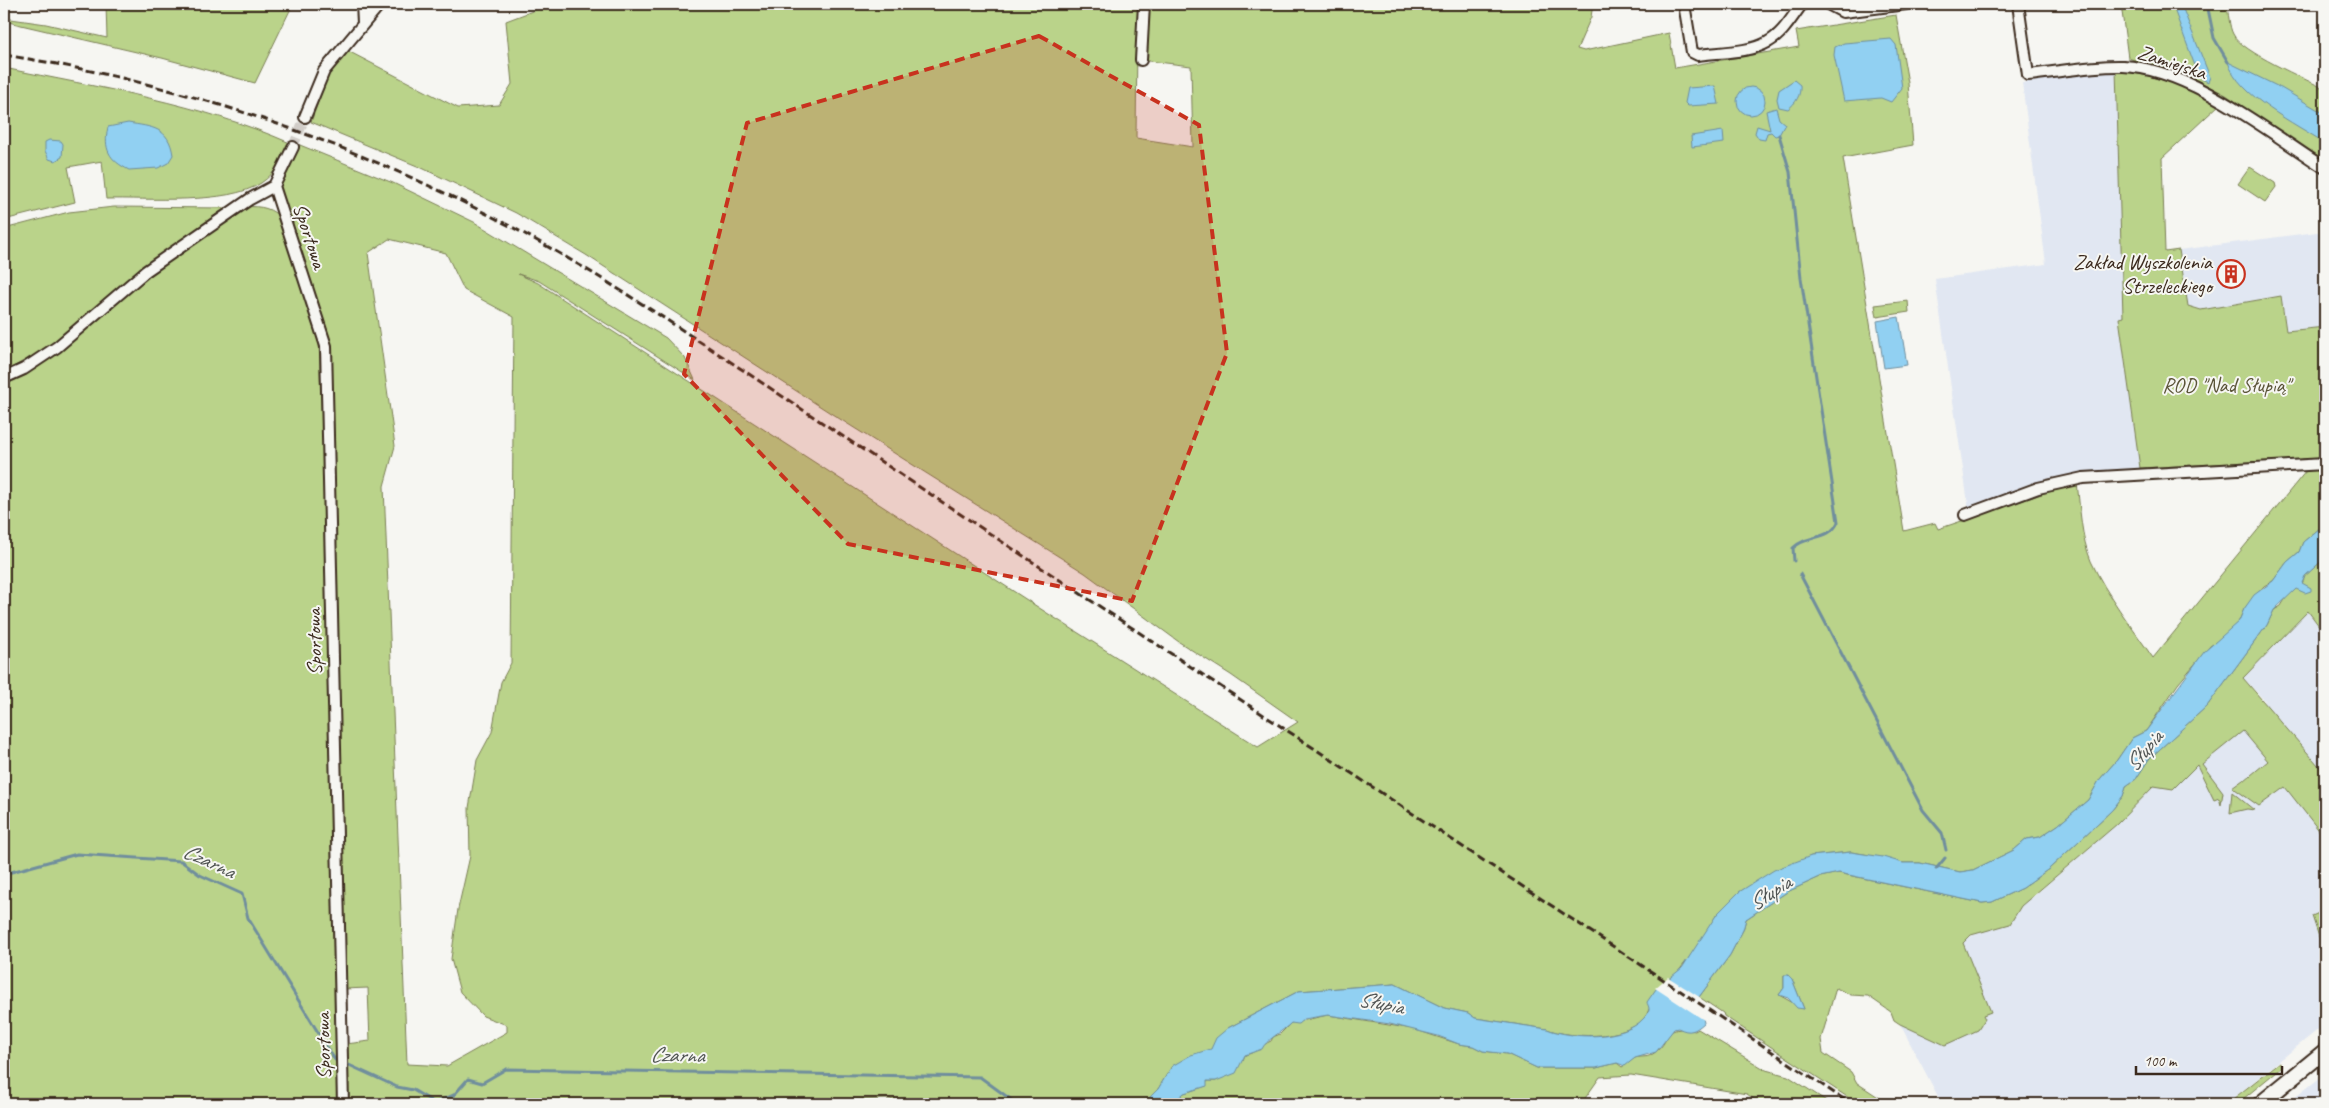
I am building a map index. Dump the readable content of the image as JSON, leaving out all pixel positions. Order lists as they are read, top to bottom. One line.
{"streets":{"street":["Zamiejska","Sportowa"]},"water":["Słupia","Czarna"],"parks":["ROD \"Nad Słupią\""],"places":{"building":["Zakład Wyszkolenia Strzeleckiego"]},"scale_bar":"100 m"}
